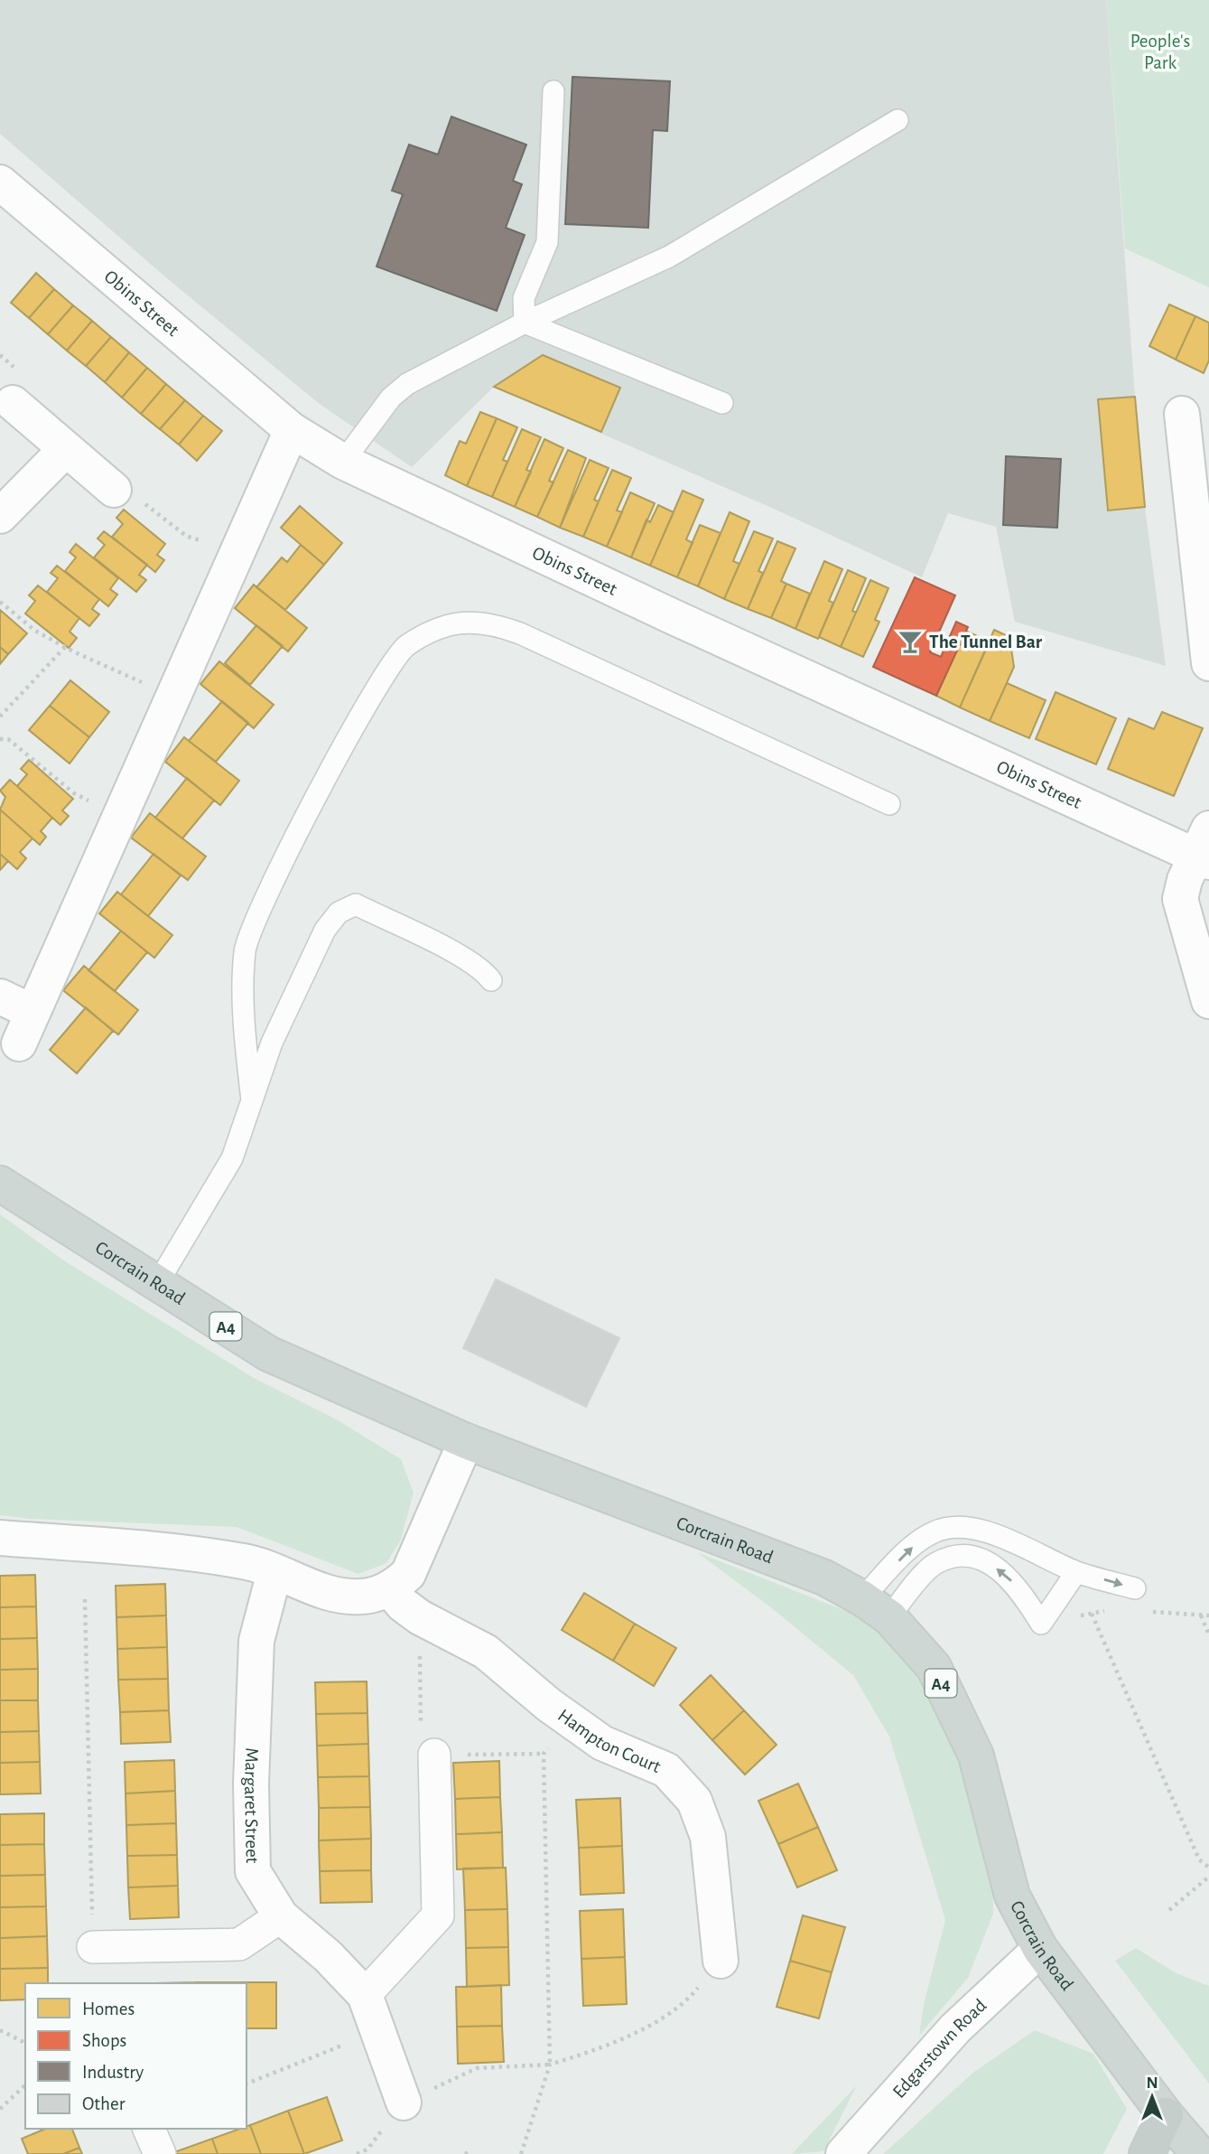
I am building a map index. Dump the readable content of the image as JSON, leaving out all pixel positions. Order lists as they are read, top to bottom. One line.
{"streets":{"main road":["Corcrain Road","A4"],"street":["Obins Street","Hampton Court","Margaret Street","Edgarstown Road"]},"crossings":[["Corcrain Road","Edgarstown Road"]],"parks":["People's Park"],"places":{"bar":["The Tunnel Bar"]},"legend":["Homes","Shops","Industry","Other"],"north":"top"}
